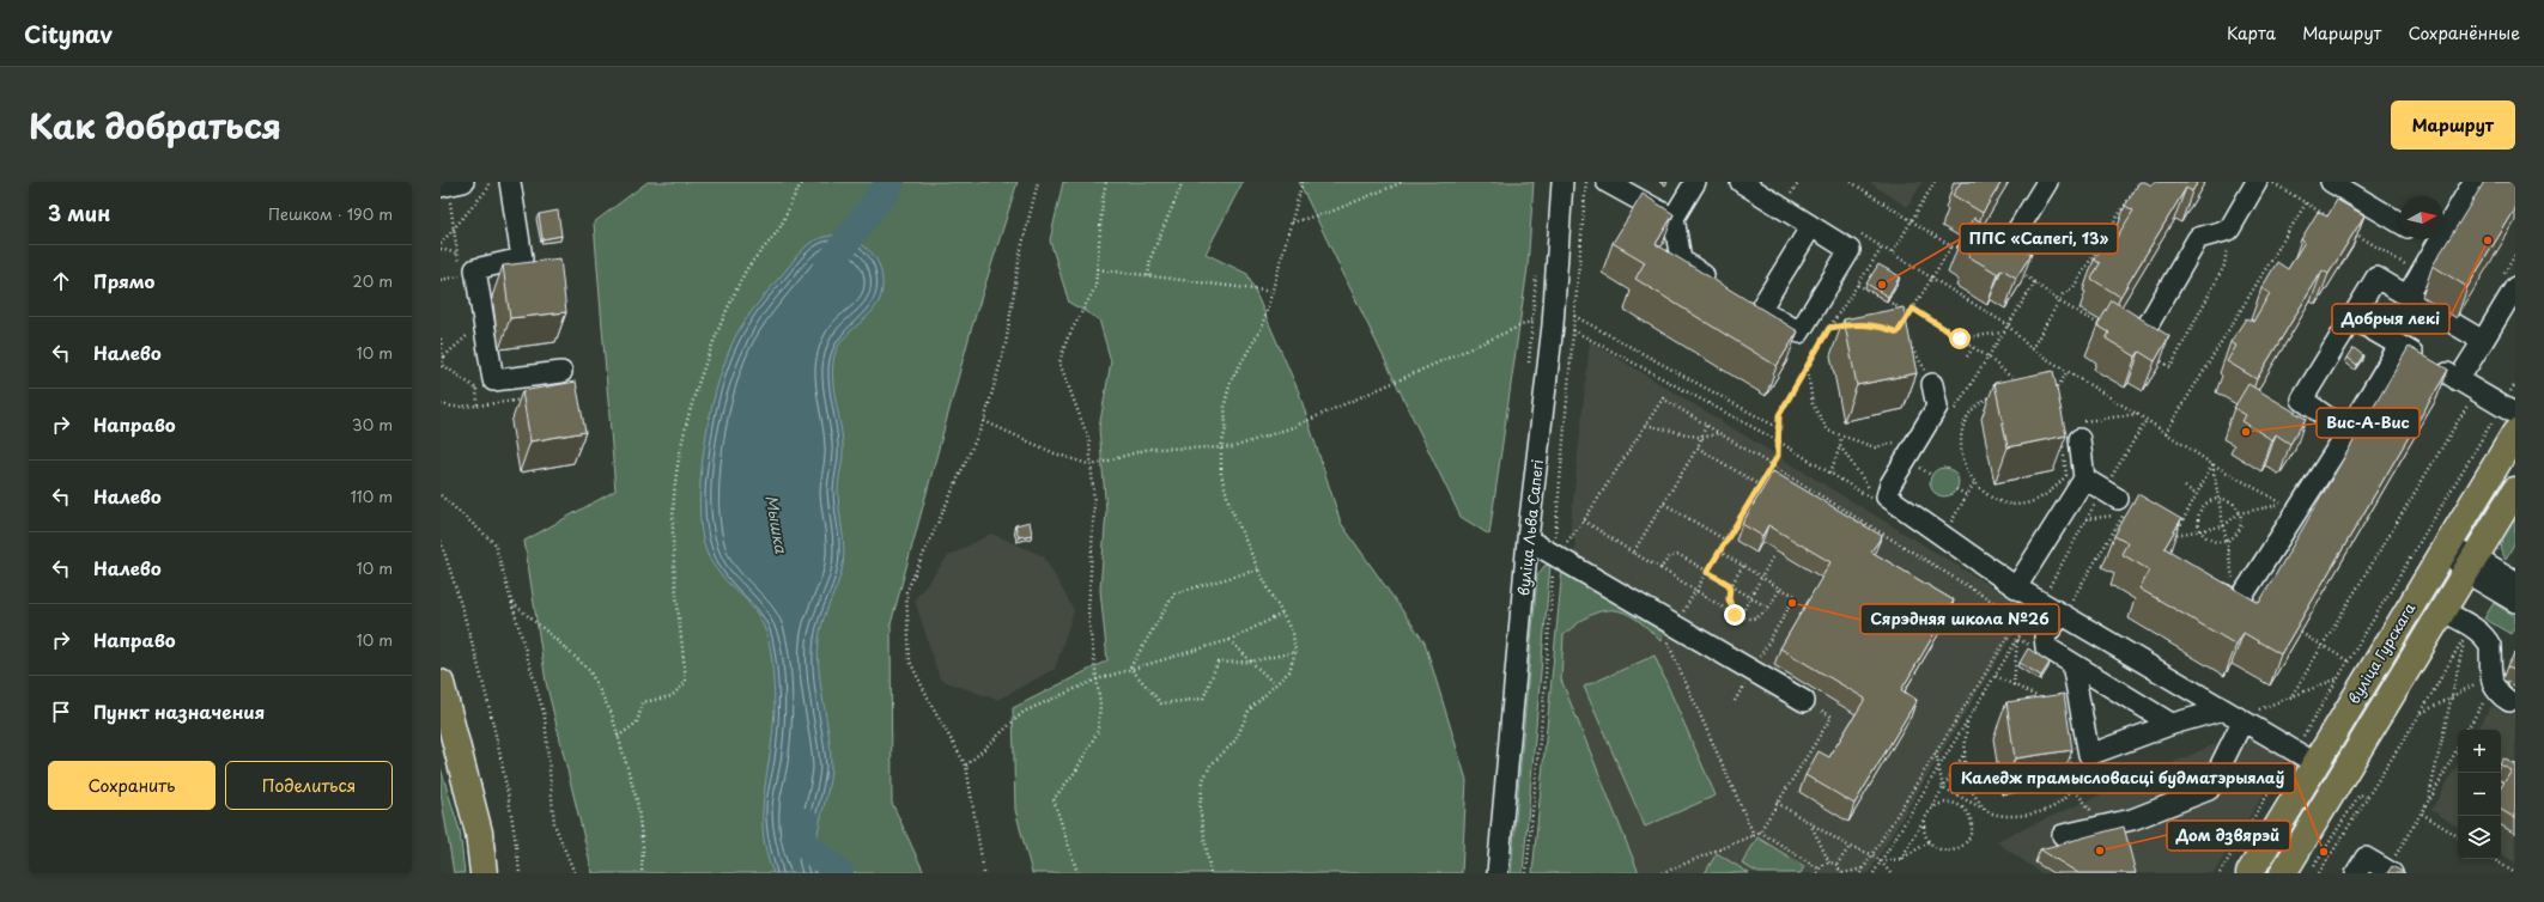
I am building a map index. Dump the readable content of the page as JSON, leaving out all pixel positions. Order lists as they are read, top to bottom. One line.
{"streets":{"main road":["вуліца Гурскага"],"street":["вуліца Льва Сапегі"]},"water":["Мышка"],"places":["Добрыя лекі","ППС «Сапегі, 13»","Вис-А-Вис","Сярэдняя школа №26","Дом дзвярэй","Каледж прамысловасці будматэрыялаў"],"north":"right","page":{"header":"Citynav","nav":["Карта","Маршрут","Сохранённые"],"title":"Как добраться","buttons":["Маршрут",["Сохранить","Поделиться"]],"heading":["3 мин","Пешком · 190 m"],"list":[["Прямо","20 m"],["Налево","10 m"],["Направо","30 m"],["Налево","110 m"],["Налево","10 m"],["Направо","10 m"],"Пункт назначения"],"map_buttons":["+","−"]}}
